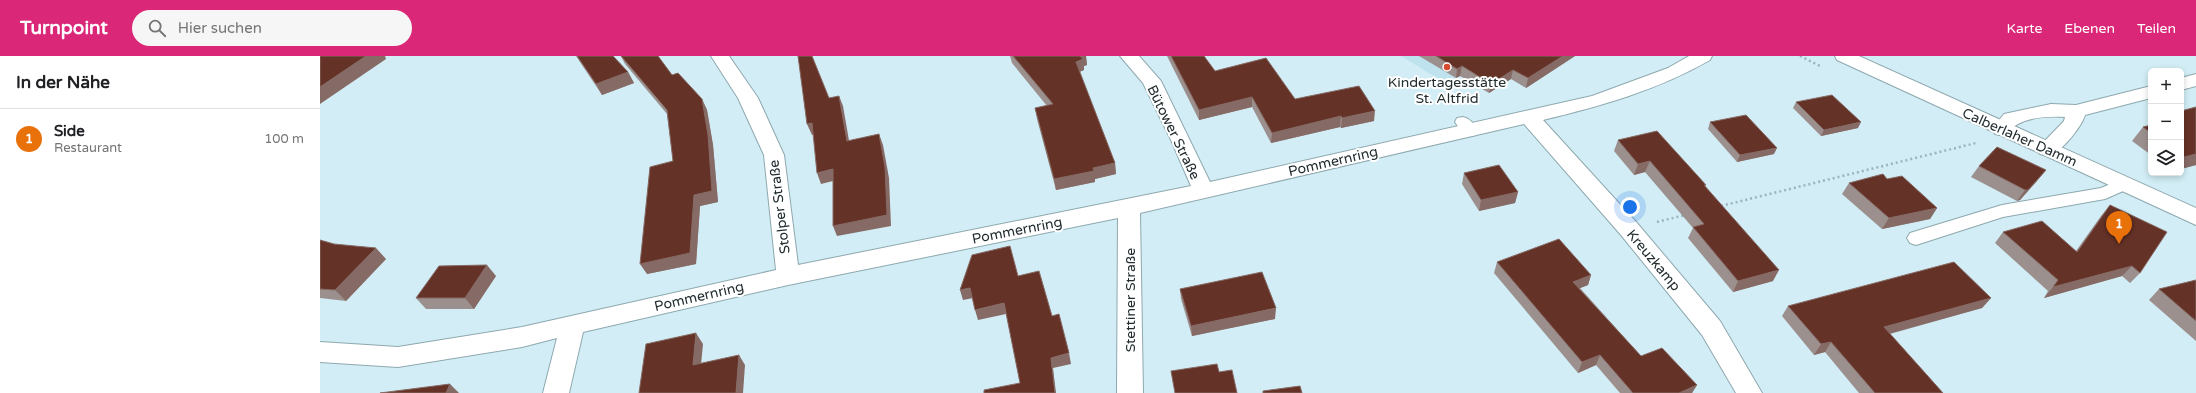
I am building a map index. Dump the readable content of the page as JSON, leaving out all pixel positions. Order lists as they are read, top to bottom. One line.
{"streets":{"street":["Bütower Straße","Calberlaher Damm","Pommernring","Stolper Straße","Kreuzkamp","Stettiner Straße"]},"crossings":[["Bütower Straße","Pommernring"],["Pommernring","Stolper Straße"],["Pommernring","Kreuzkamp"],["Pommernring","Stettiner Straße"]],"places":["Kindertagesstätte St. Altfrid"],"page":{"header":"Turnpoint","search":"Hier suchen","nav":["Karte","Ebenen","Teilen"],"heading":"In der Nähe","map_buttons":["+","−"],"list":[{"mark":"1","name":"Side","note":"Restaurant","value":"100 m"}],"pins":"1"}}
